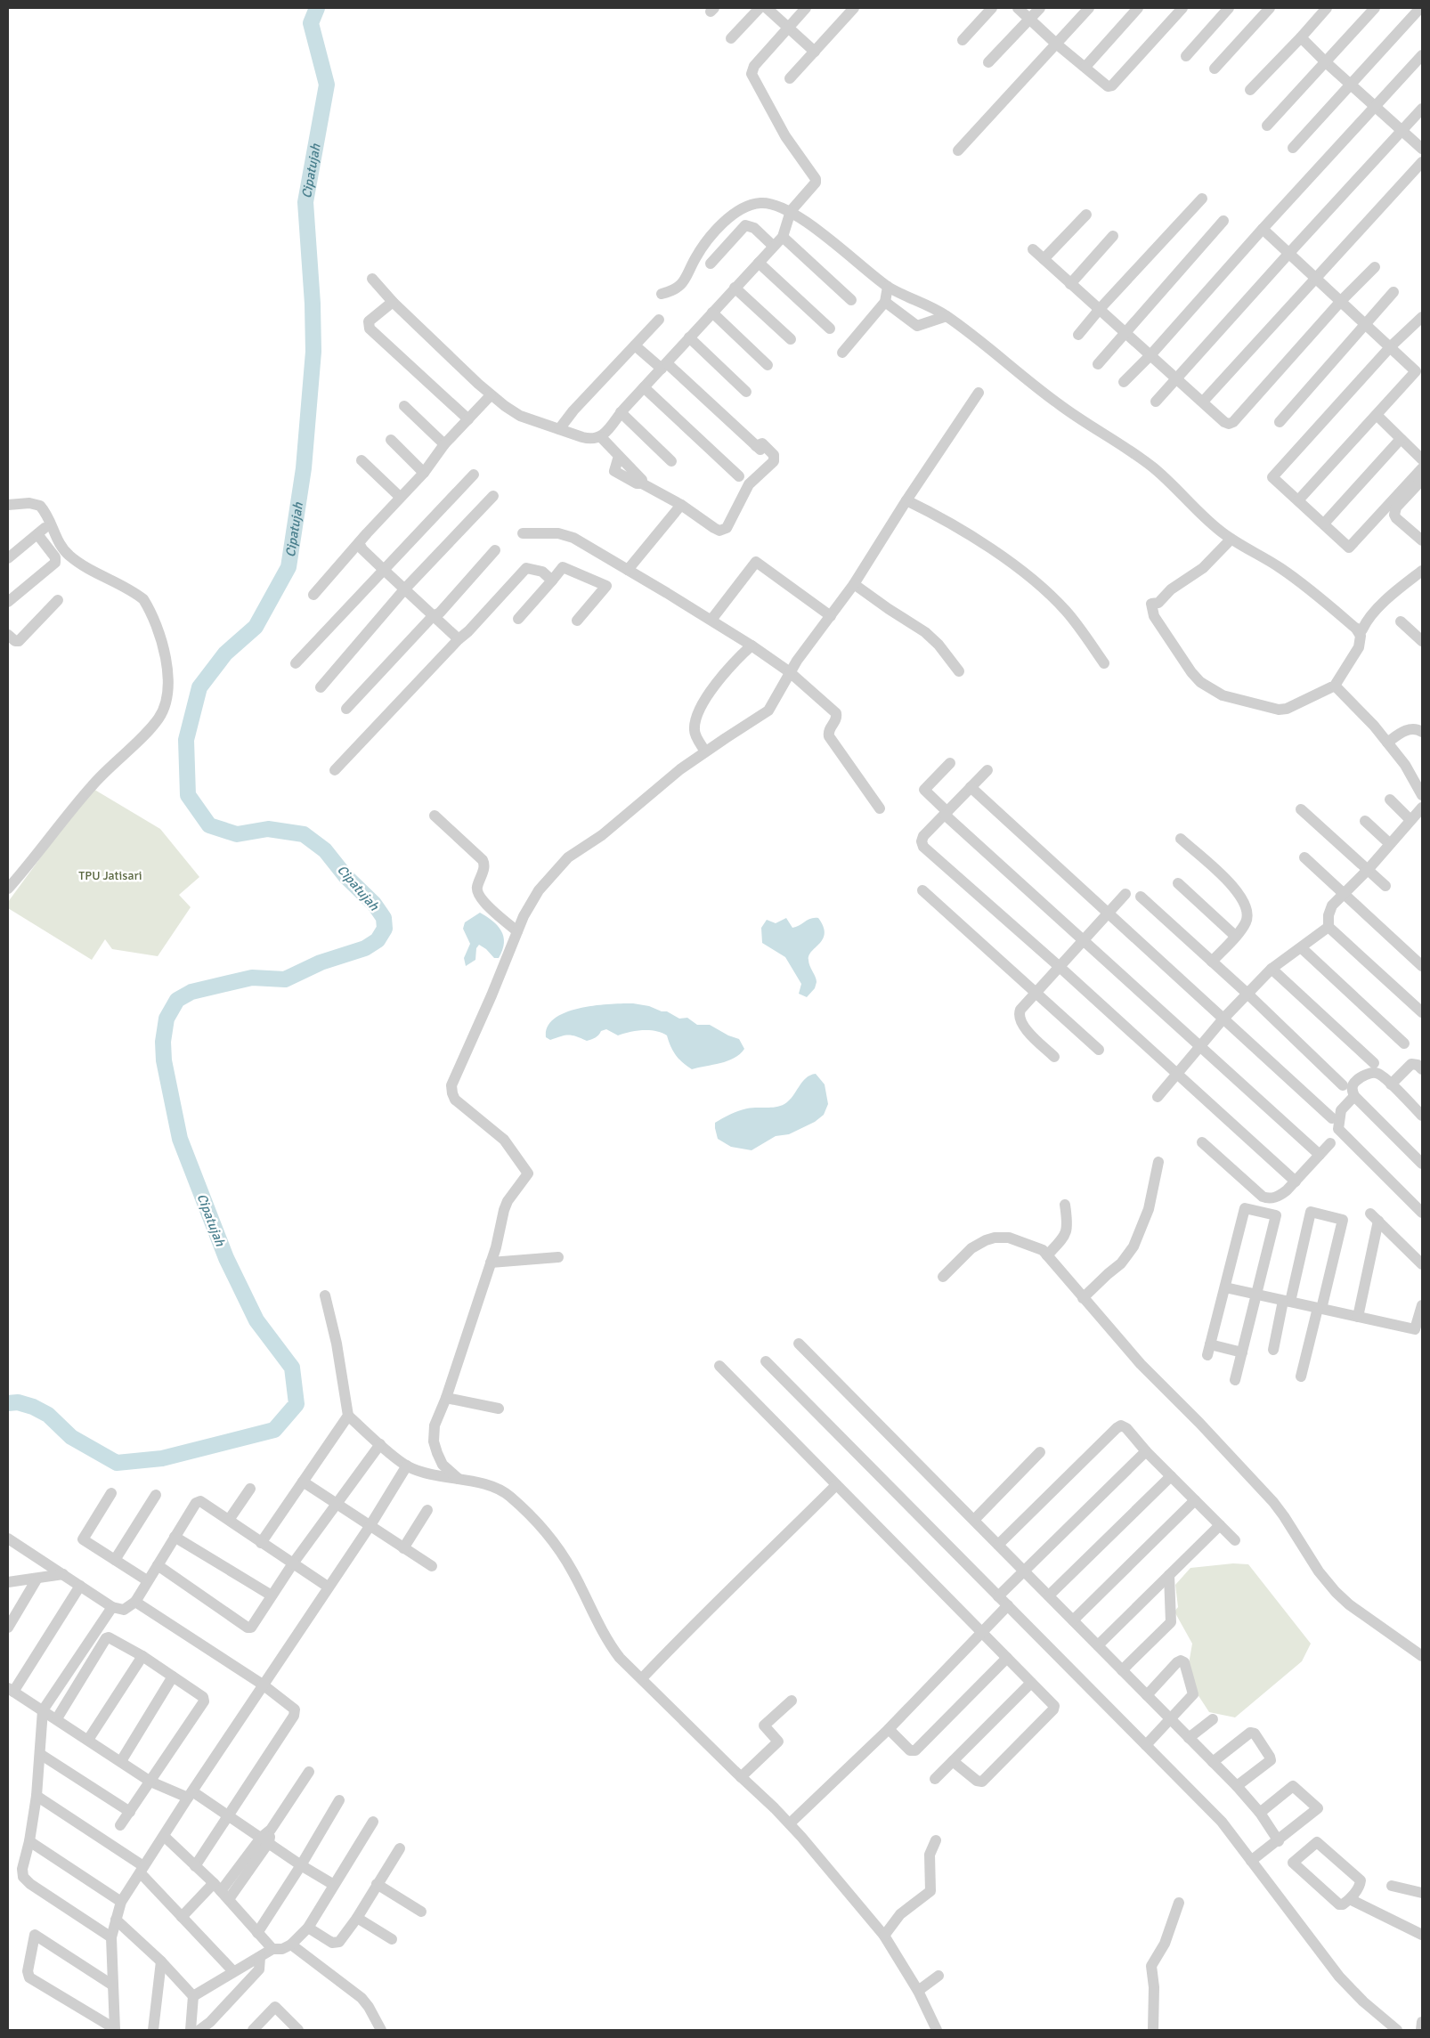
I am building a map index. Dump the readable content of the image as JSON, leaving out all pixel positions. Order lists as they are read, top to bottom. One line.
{"water":["Cipatujah"],"parks":["TPU Jatisari"]}
